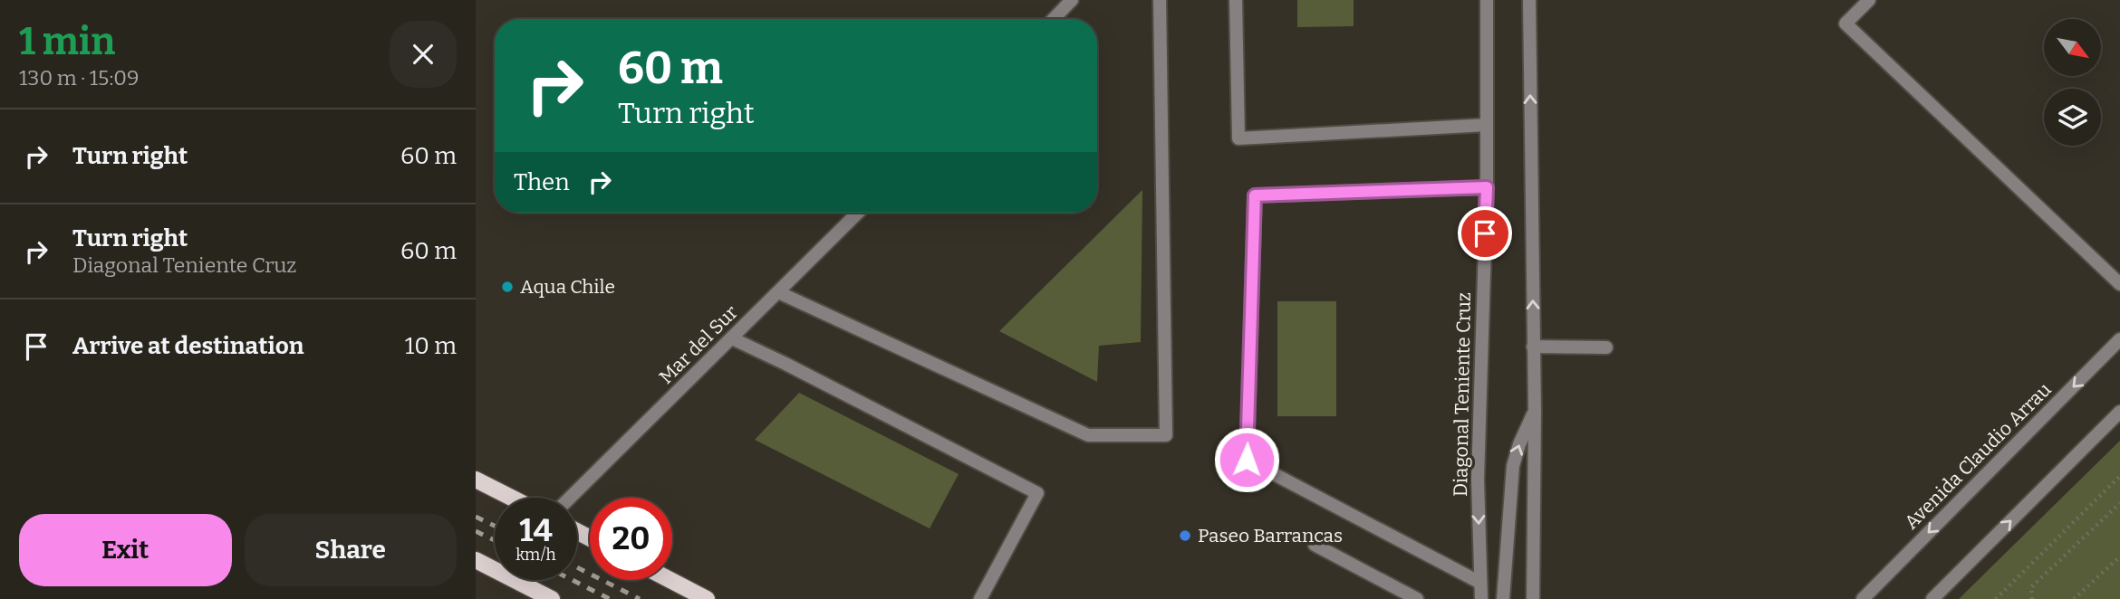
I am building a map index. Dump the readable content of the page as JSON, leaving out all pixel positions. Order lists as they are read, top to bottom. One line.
{"streets":{"street":["Mar del Sur","Diagonal Teniente Cruz","Avenida Claudio Arrau"]},"places":["Aqua Chile","Paseo Barrancas"],"north":"bottom right","page":{"heading":["1 min","130 m · 15:09"],"turn":["60 m","Turn right"],"list":[{"name":"Turn right","value":"60 m"},{"name":"Turn right","note":"Diagonal Teniente Cruz","value":"60 m"},{"name":"Arrive at destination","value":"10 m"}],"then":"Then","speed":"14 km/h","limit":"20","buttons":["Exit","Share"]}}
